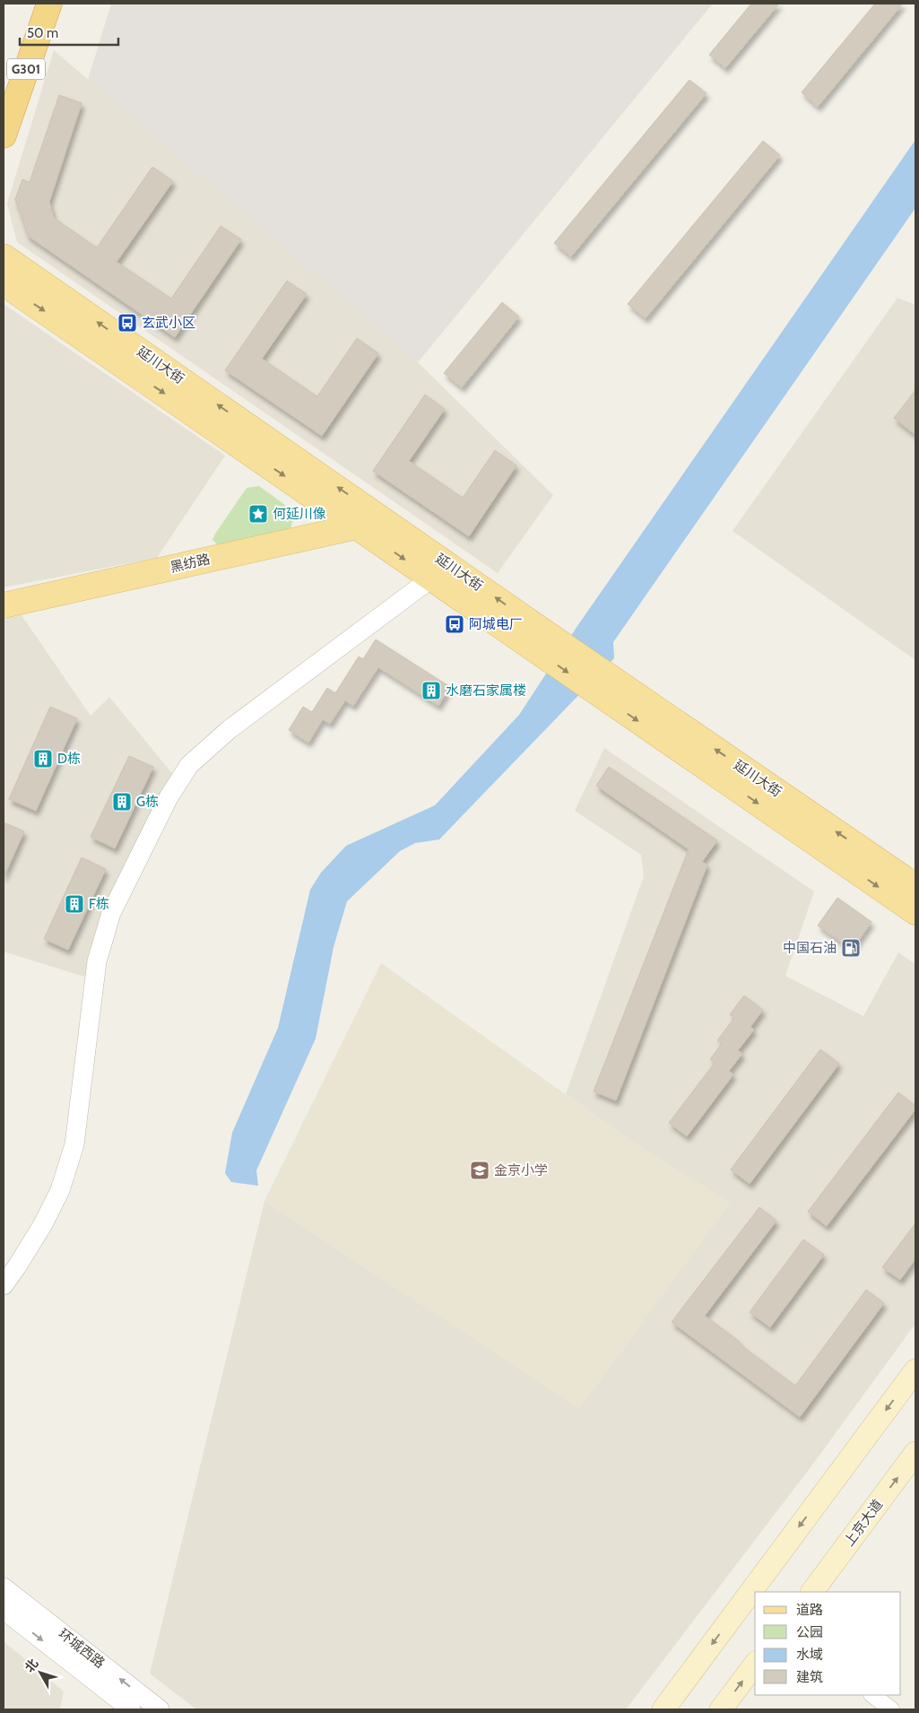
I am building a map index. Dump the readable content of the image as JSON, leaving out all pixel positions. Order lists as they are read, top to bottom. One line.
{"streets":{"highway":["G301"],"main road":["延川大街","黑纺路","上京大道"],"street":["环城西路"]},"crossings":[["延川大街","黑纺路"]],"places":{"bus stop":["玄武小区","阿城电厂"],"place":["何延川像"],"building":["水磨石家属楼","D栋","G栋","F栋"],"fuel station":["中国石油"],"school or university":["金京小学"]},"legend":["道路","公园","水域","建筑"],"scale_bar":"50 m","north":"top left"}
